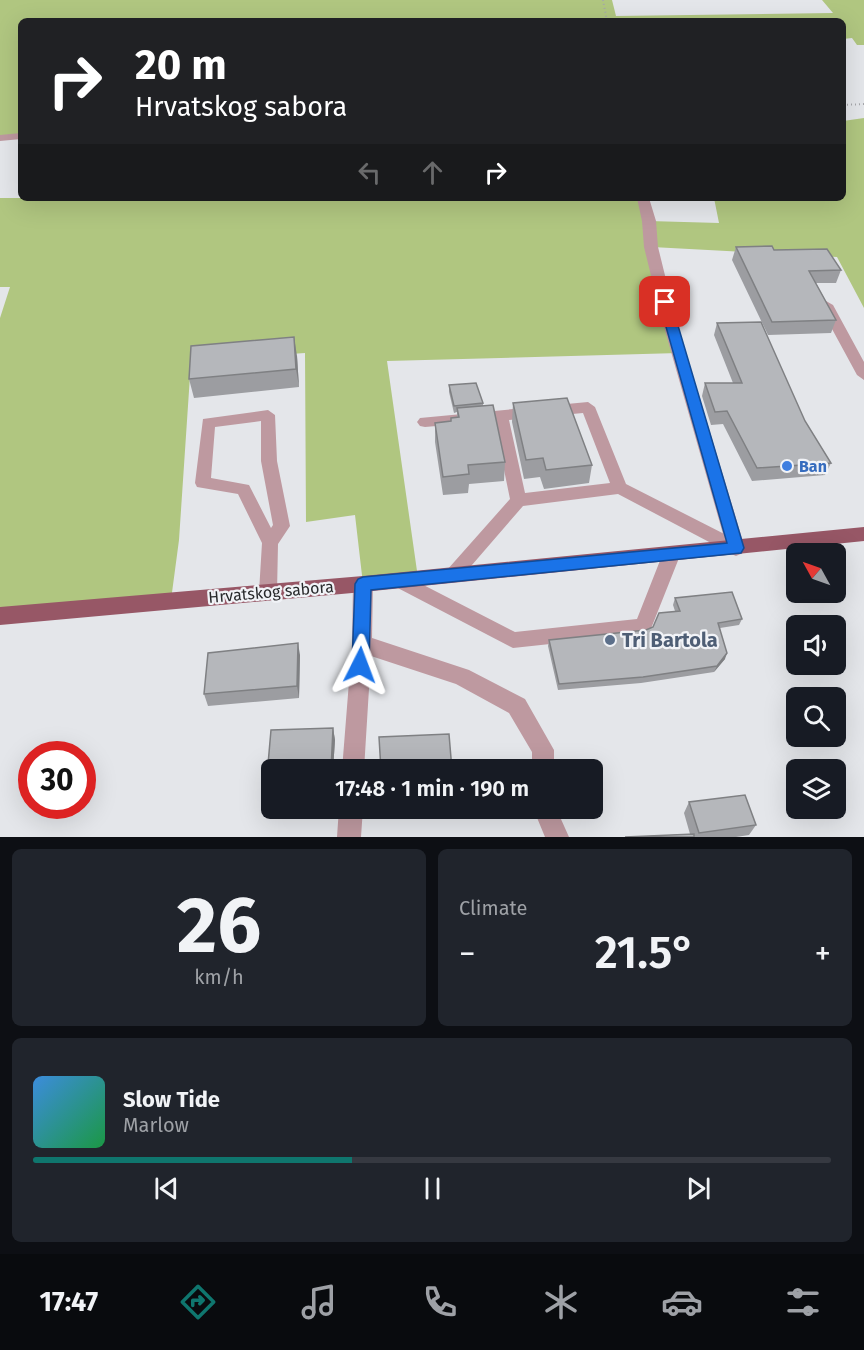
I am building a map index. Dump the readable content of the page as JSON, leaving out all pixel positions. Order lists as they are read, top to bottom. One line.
{"streets":{"main road":["Hrvatskog sabora"]},"places":["Ban","Tri Bartola"],"north":"top left","page":{"turn":["20 m","Hrvatskog sabora"],"limit":"30","trip":"17:48 · 1 min · 190 m","tile":[["26","km/h"],"Climate"],"heat":["−","21.5°","+"],"song":["Slow Tide","Marlow"],"tabs":"17:47"}}
